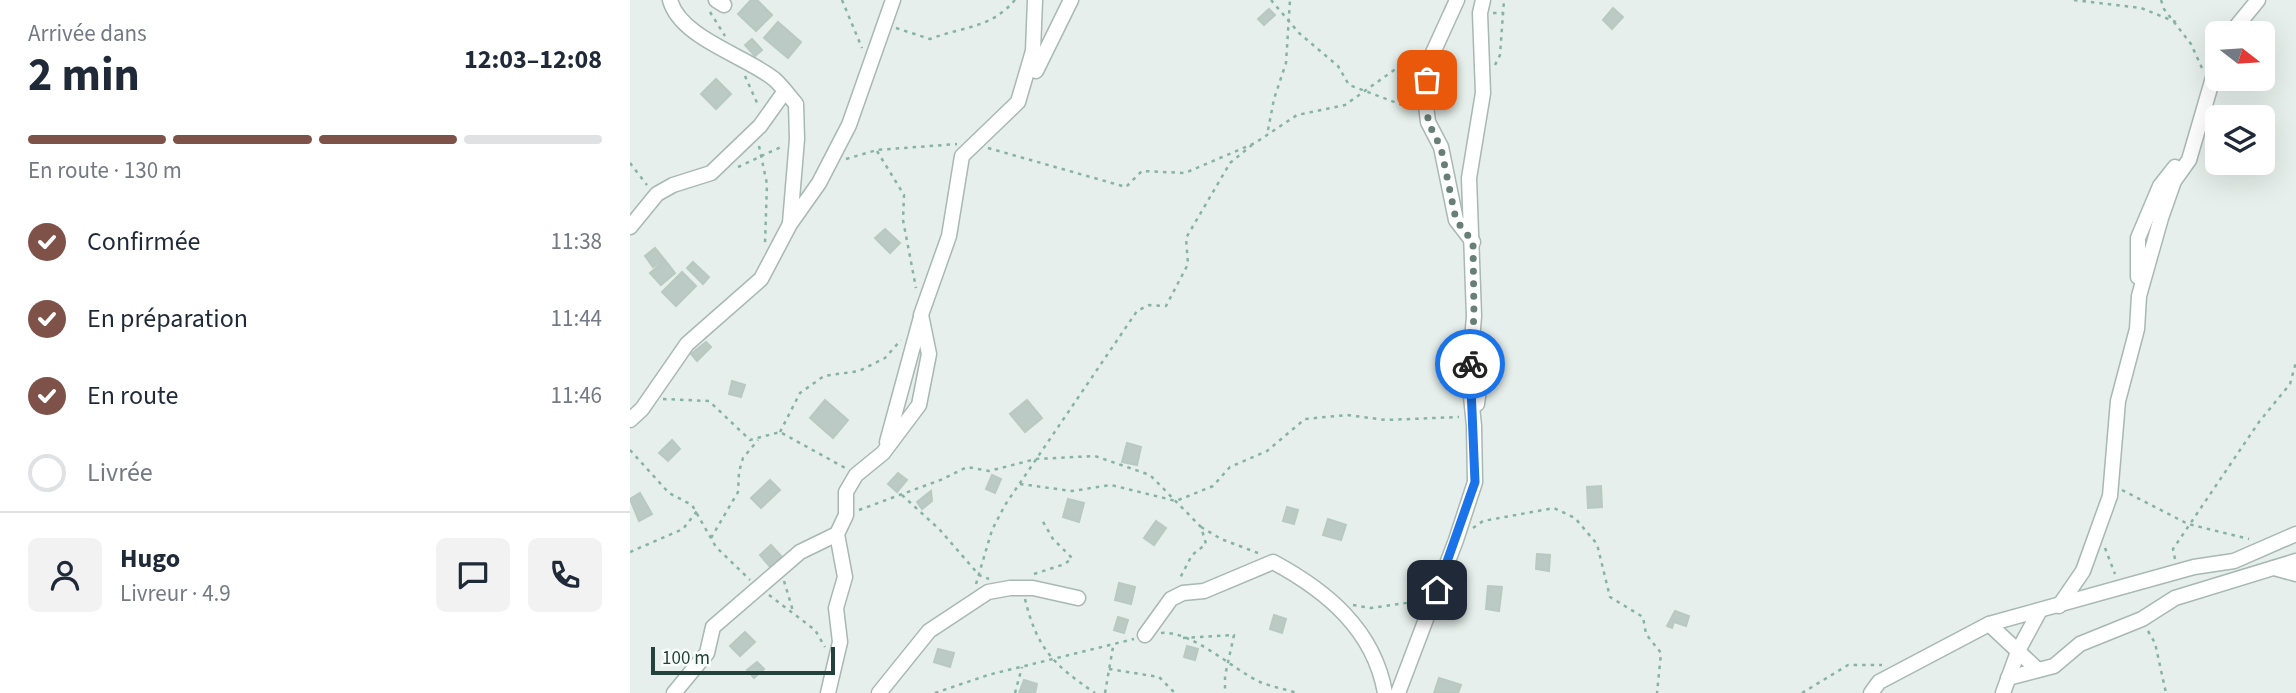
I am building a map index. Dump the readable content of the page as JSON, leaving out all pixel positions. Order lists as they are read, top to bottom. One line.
{"scale_bar":"100 m","north":"right","page":{"heading":["2 min","Arrivée dans","12:03–12:08"],"panel":["Hugo","Livreur · 4.9"],"bar":"En route · 130 m","list":[["Confirmée","11:38"],["En préparation","11:44"],["En route","11:46"],"Livrée"],"scale":"100 m"}}
